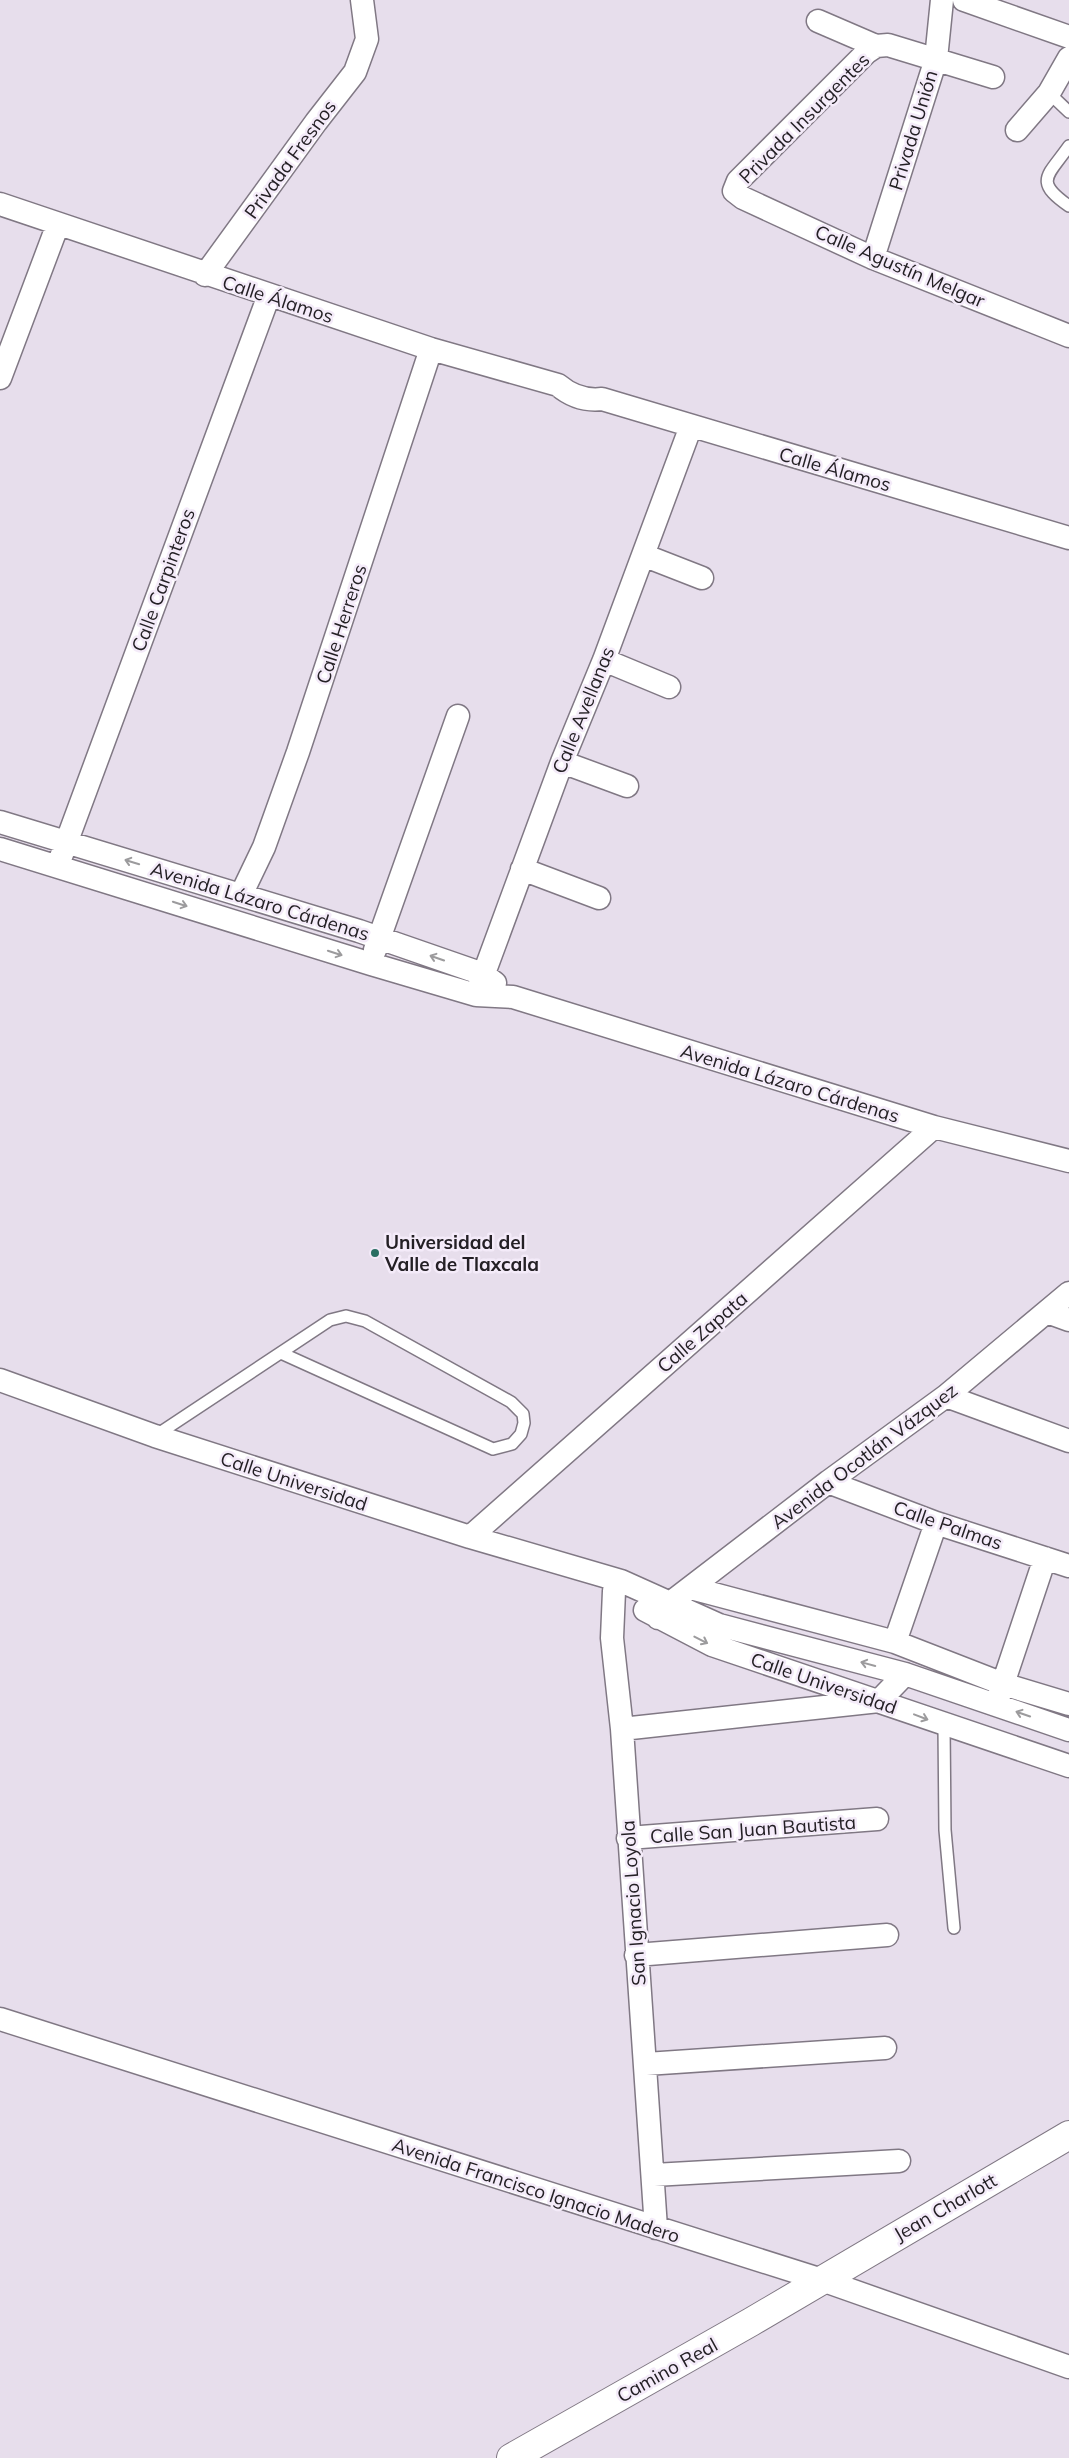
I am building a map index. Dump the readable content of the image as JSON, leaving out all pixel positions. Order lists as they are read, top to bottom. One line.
{"streets":{"street":["Privada Insurgentes","Privada Unión","Privada Fresnos","Calle Agustín Melgar","Calle Álamos","Calle Carpinteros","Calle Herreros","Calle Avellanas","Avenida Lázaro Cárdenas","Calle Zapata","Avenida Ocotlán Vázquez","Calle Universidad","Calle Palmas","Calle San Juan Bautista","San Ignacio Loyola","Avenida Francisco Ignacio Madero","Jean Charlott","Camino Real"]},"crossings":[["Privada Insurgentes","Calle Agustín Melgar"],["Privada Unión","Calle Agustín Melgar"],["Privada Fresnos","Calle Álamos"],["Calle Álamos","Calle Carpinteros"],["Calle Álamos","Calle Herreros"],["Calle Álamos","Calle Avellanas"],["Calle Carpinteros","Avenida Lázaro Cárdenas"],["Calle Herreros","Avenida Lázaro Cárdenas"],["Calle Avellanas","Avenida Lázaro Cárdenas"],["Avenida Lázaro Cárdenas","Calle Zapata"],["Calle Zapata","Calle Universidad"],["Avenida Ocotlán Vázquez","Calle Universidad"],["Avenida Ocotlán Vázquez","Calle Palmas"],["Calle Universidad","San Ignacio Loyola"],["Calle San Juan Bautista","San Ignacio Loyola"],["San Ignacio Loyola","Avenida Francisco Ignacio Madero"],["Avenida Francisco Ignacio Madero","Jean Charlott"],["Avenida Francisco Ignacio Madero","Camino Real"],["Jean Charlott","Camino Real"]],"places":["Universidad del Valle de Tlaxcala"]}
